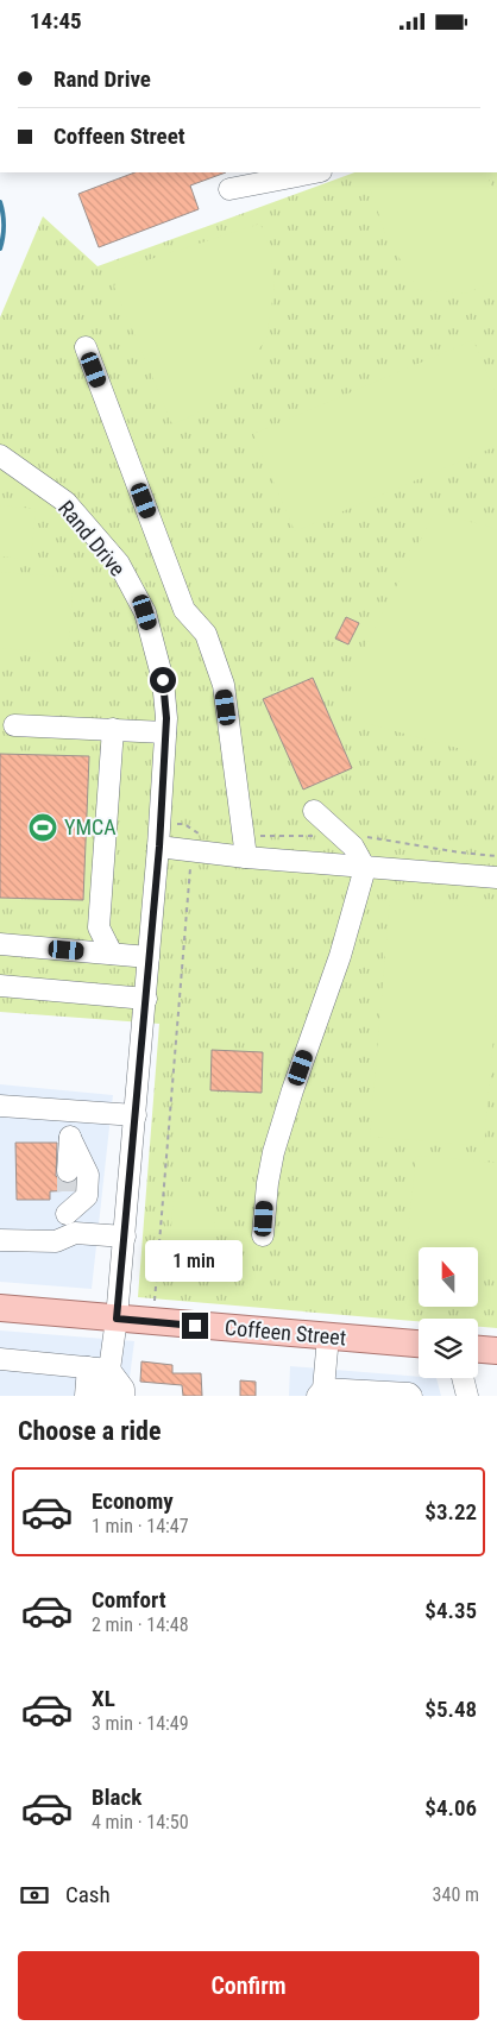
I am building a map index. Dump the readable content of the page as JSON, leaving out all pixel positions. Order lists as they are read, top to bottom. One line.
{"streets":{"main road":["Coffeen Street"],"street":["Rand Drive"]},"crossings":[["Rand Drive","Coffeen Street"]],"places":{"sports":["YMCA"]},"north":"top","page":{"status":"14:45","banner":["Rand Drive","Coffeen Street"],"bubble":"1 min","heading":"Choose a ride","list":[{"name":"Economy","note":"1 min · 14:47","value":"$3.22"},{"name":"Comfort","note":"2 min · 14:48","value":"$4.35"},{"name":"XL","note":"3 min · 14:49","value":"$5.48"},{"name":"Black","note":"4 min · 14:50","value":"$4.06"}],"pay":["Cash","340 m"],"buttons":"Confirm"}}
